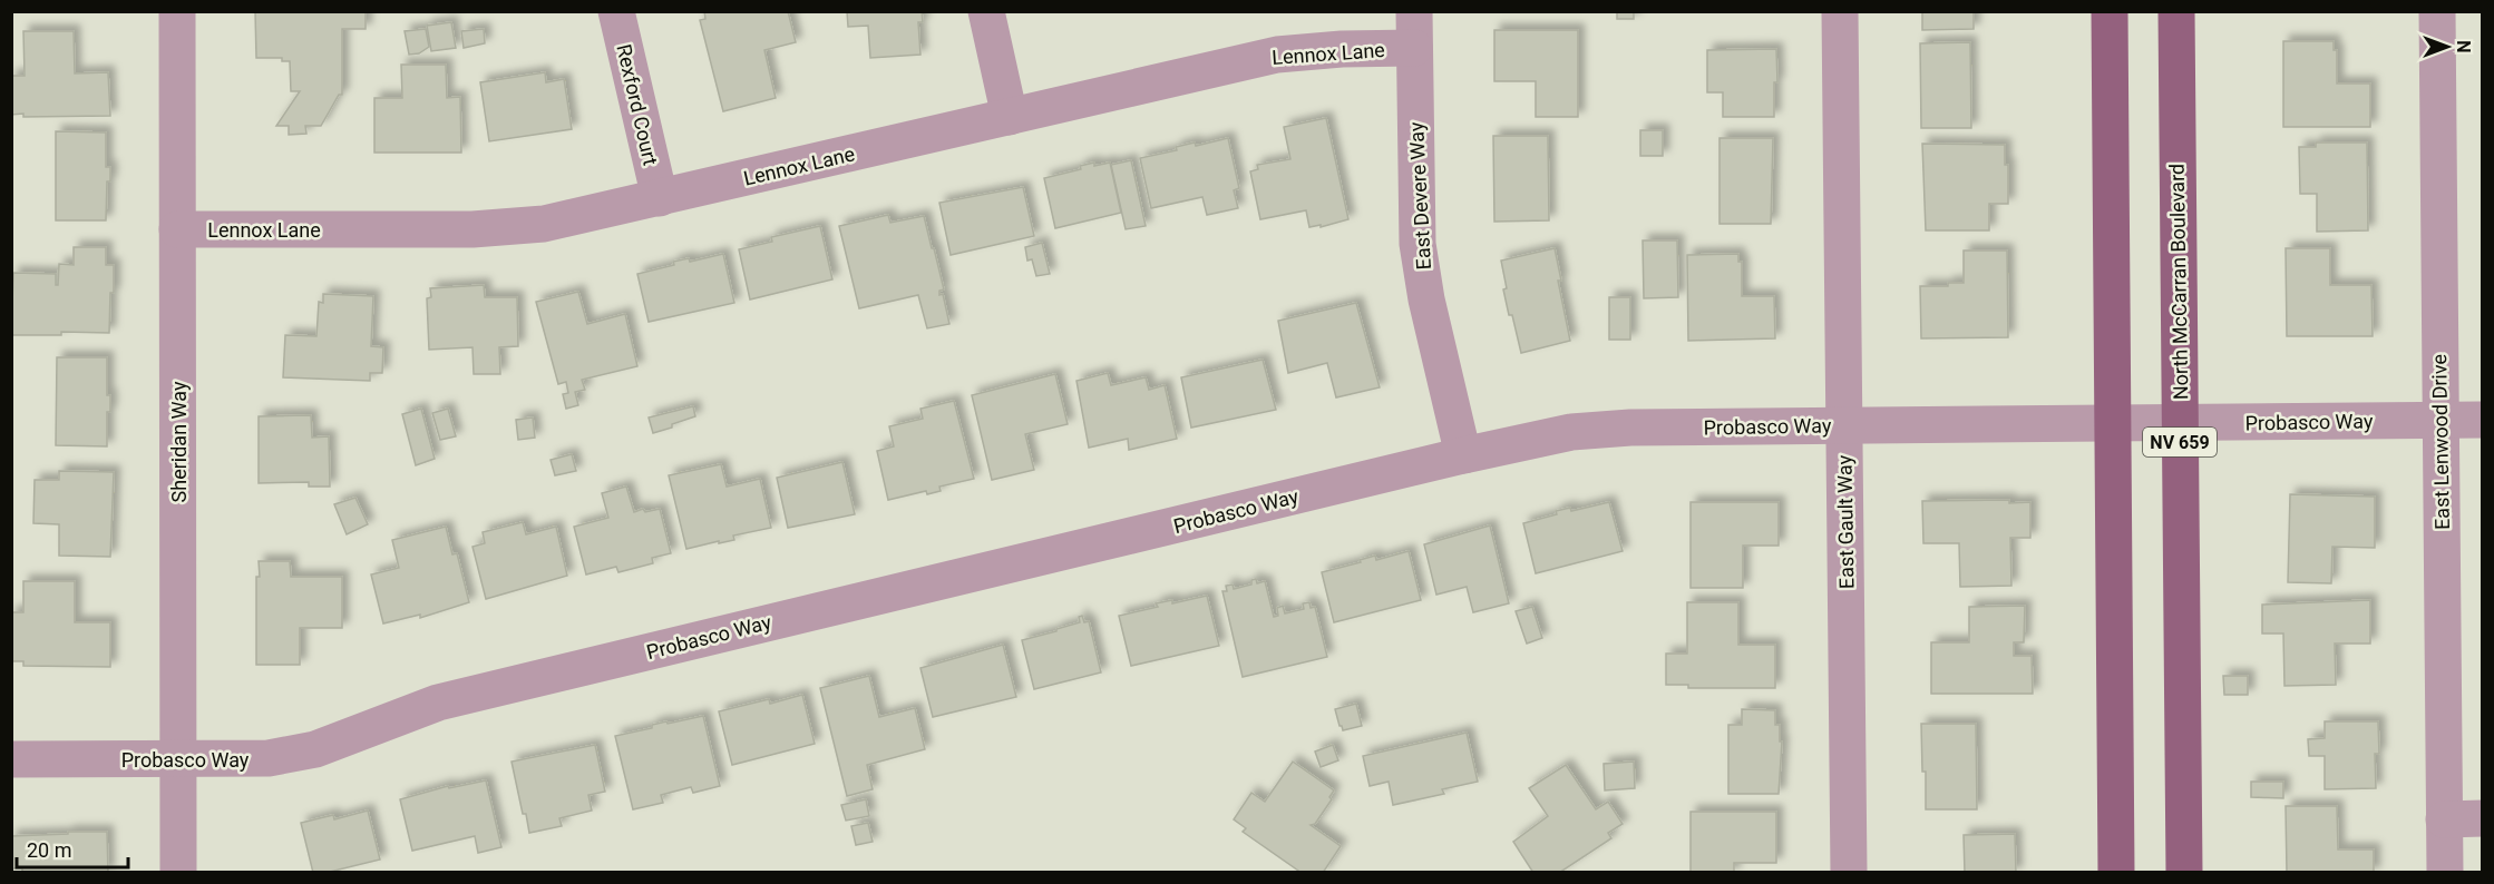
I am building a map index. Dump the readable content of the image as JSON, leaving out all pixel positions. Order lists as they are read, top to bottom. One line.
{"streets":{"main road":["North McCarran Boulevard","NV 659"],"street":["Lennox Lane","Rexford Court","East Devere Way","Probasco Way","Sheridan Way","East Lenwood Drive","East Gault Way"]},"crossings":[["Lennox Lane","Rexford Court"],["Lennox Lane","East Devere Way"],["Lennox Lane","Sheridan Way"],["East Devere Way","Probasco Way"],["North McCarran Boulevard","Probasco Way"],["Probasco Way","Sheridan Way"],["Probasco Way","East Lenwood Drive"],["Probasco Way","East Gault Way"]],"scale_bar":"20 m","north":"right"}
